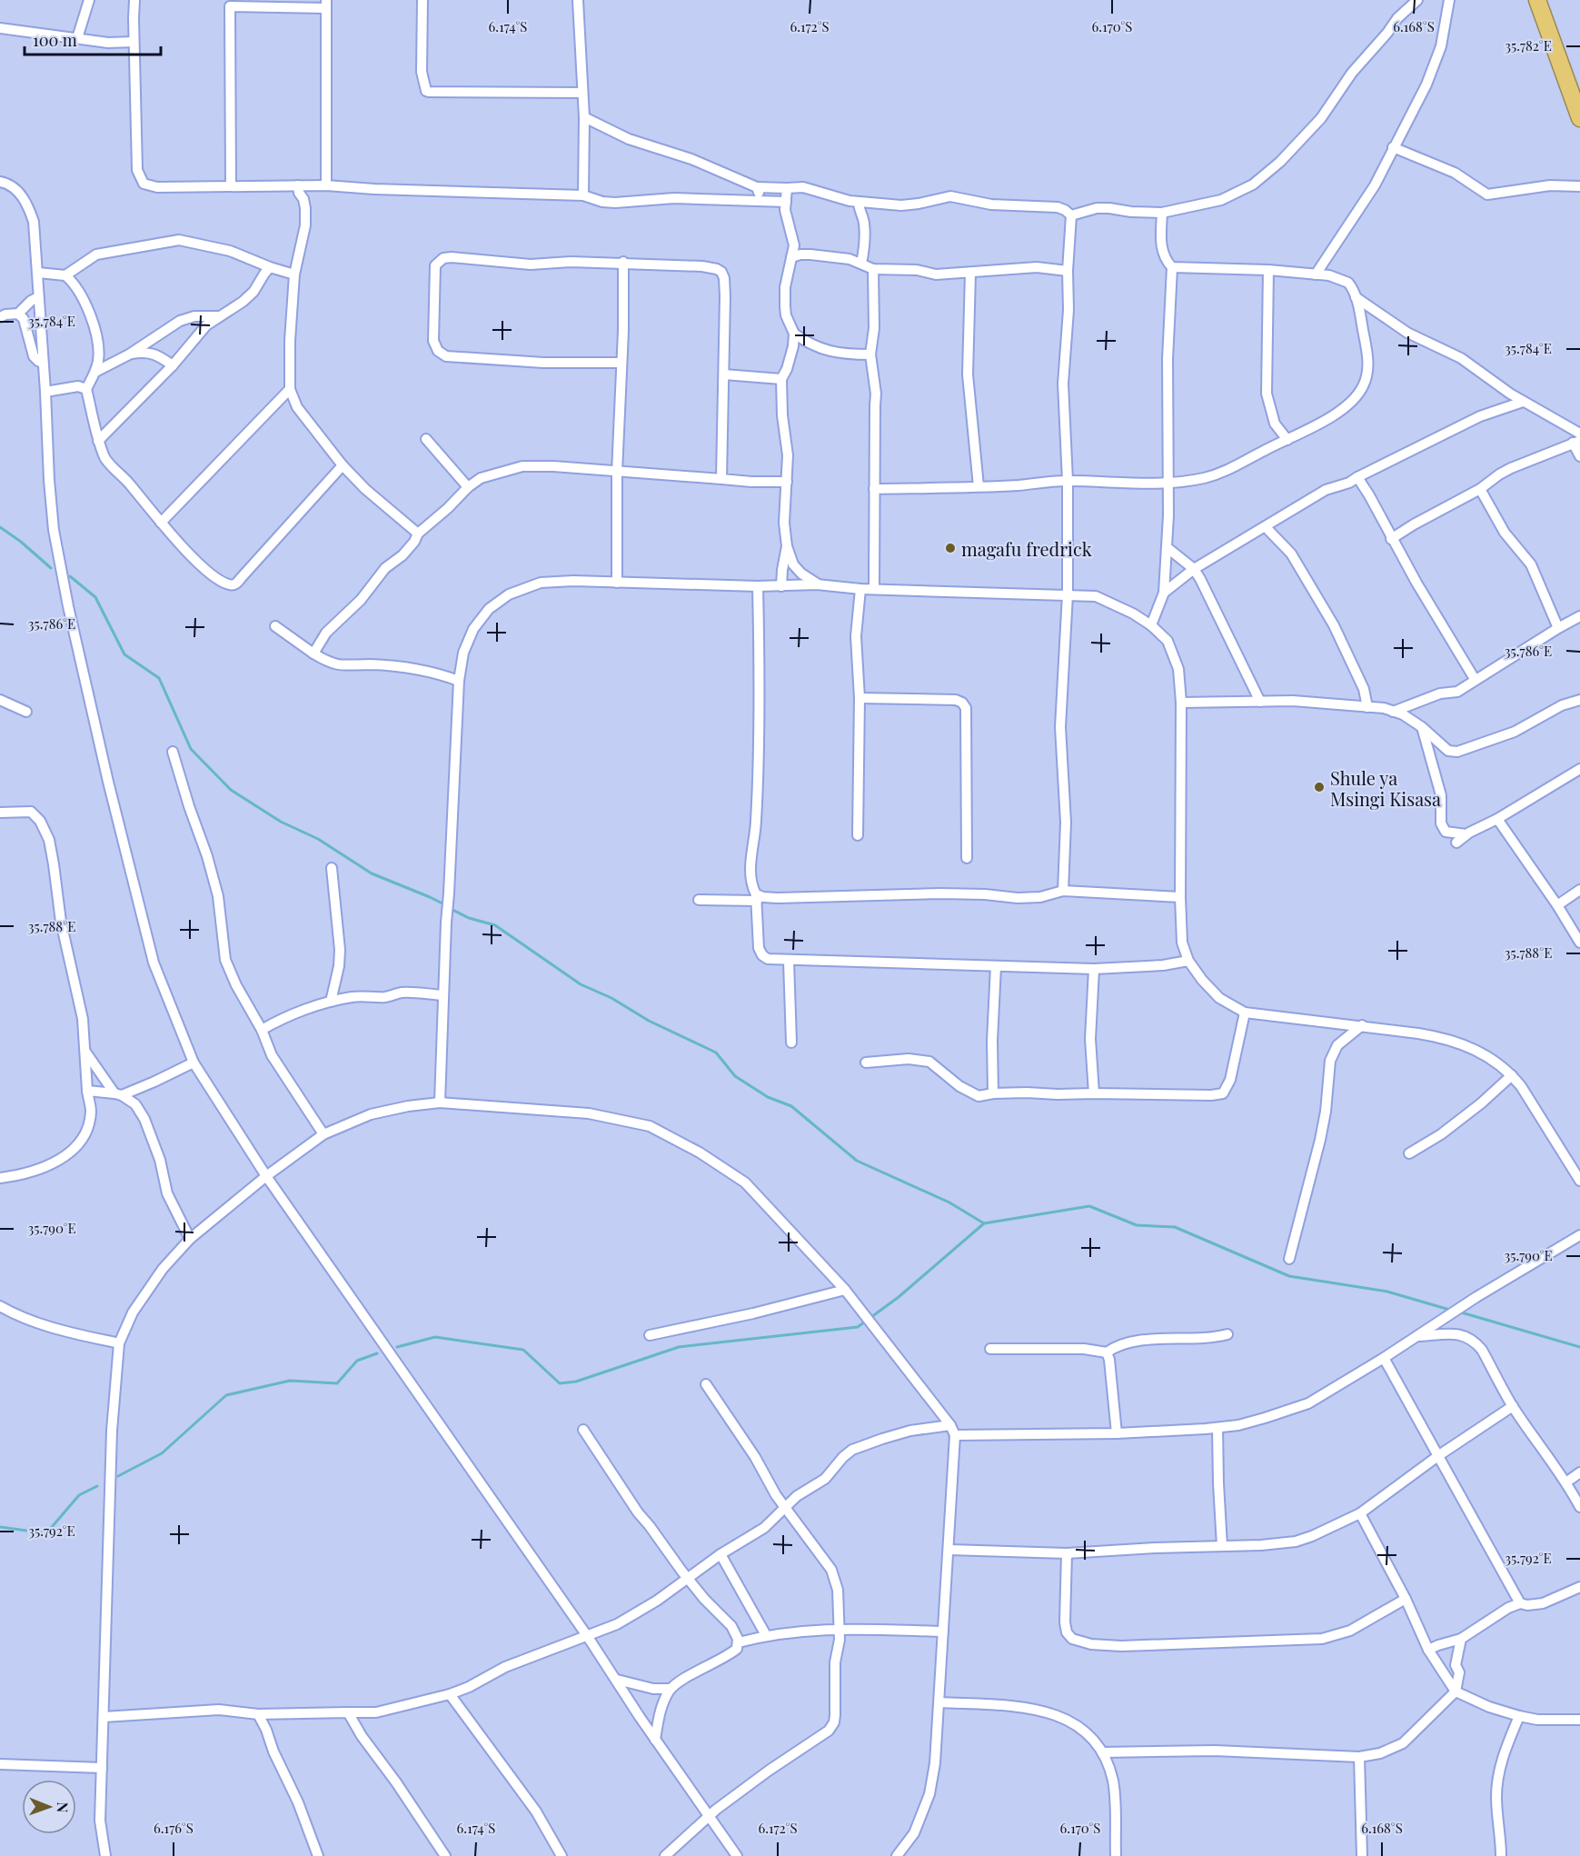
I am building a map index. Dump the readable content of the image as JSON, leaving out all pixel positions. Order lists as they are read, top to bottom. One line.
{"places":["magafu fredrick","Shule ya Msingi Kisasa"],"scale_bar":"100 m","north":"right","coordinates":["6.174°S","6.172°S","6.170°S","6.168°S","35.782°E","35.784°E","35.786°E","35.788°E","35.790°E","35.792°E","6.176°S"]}
